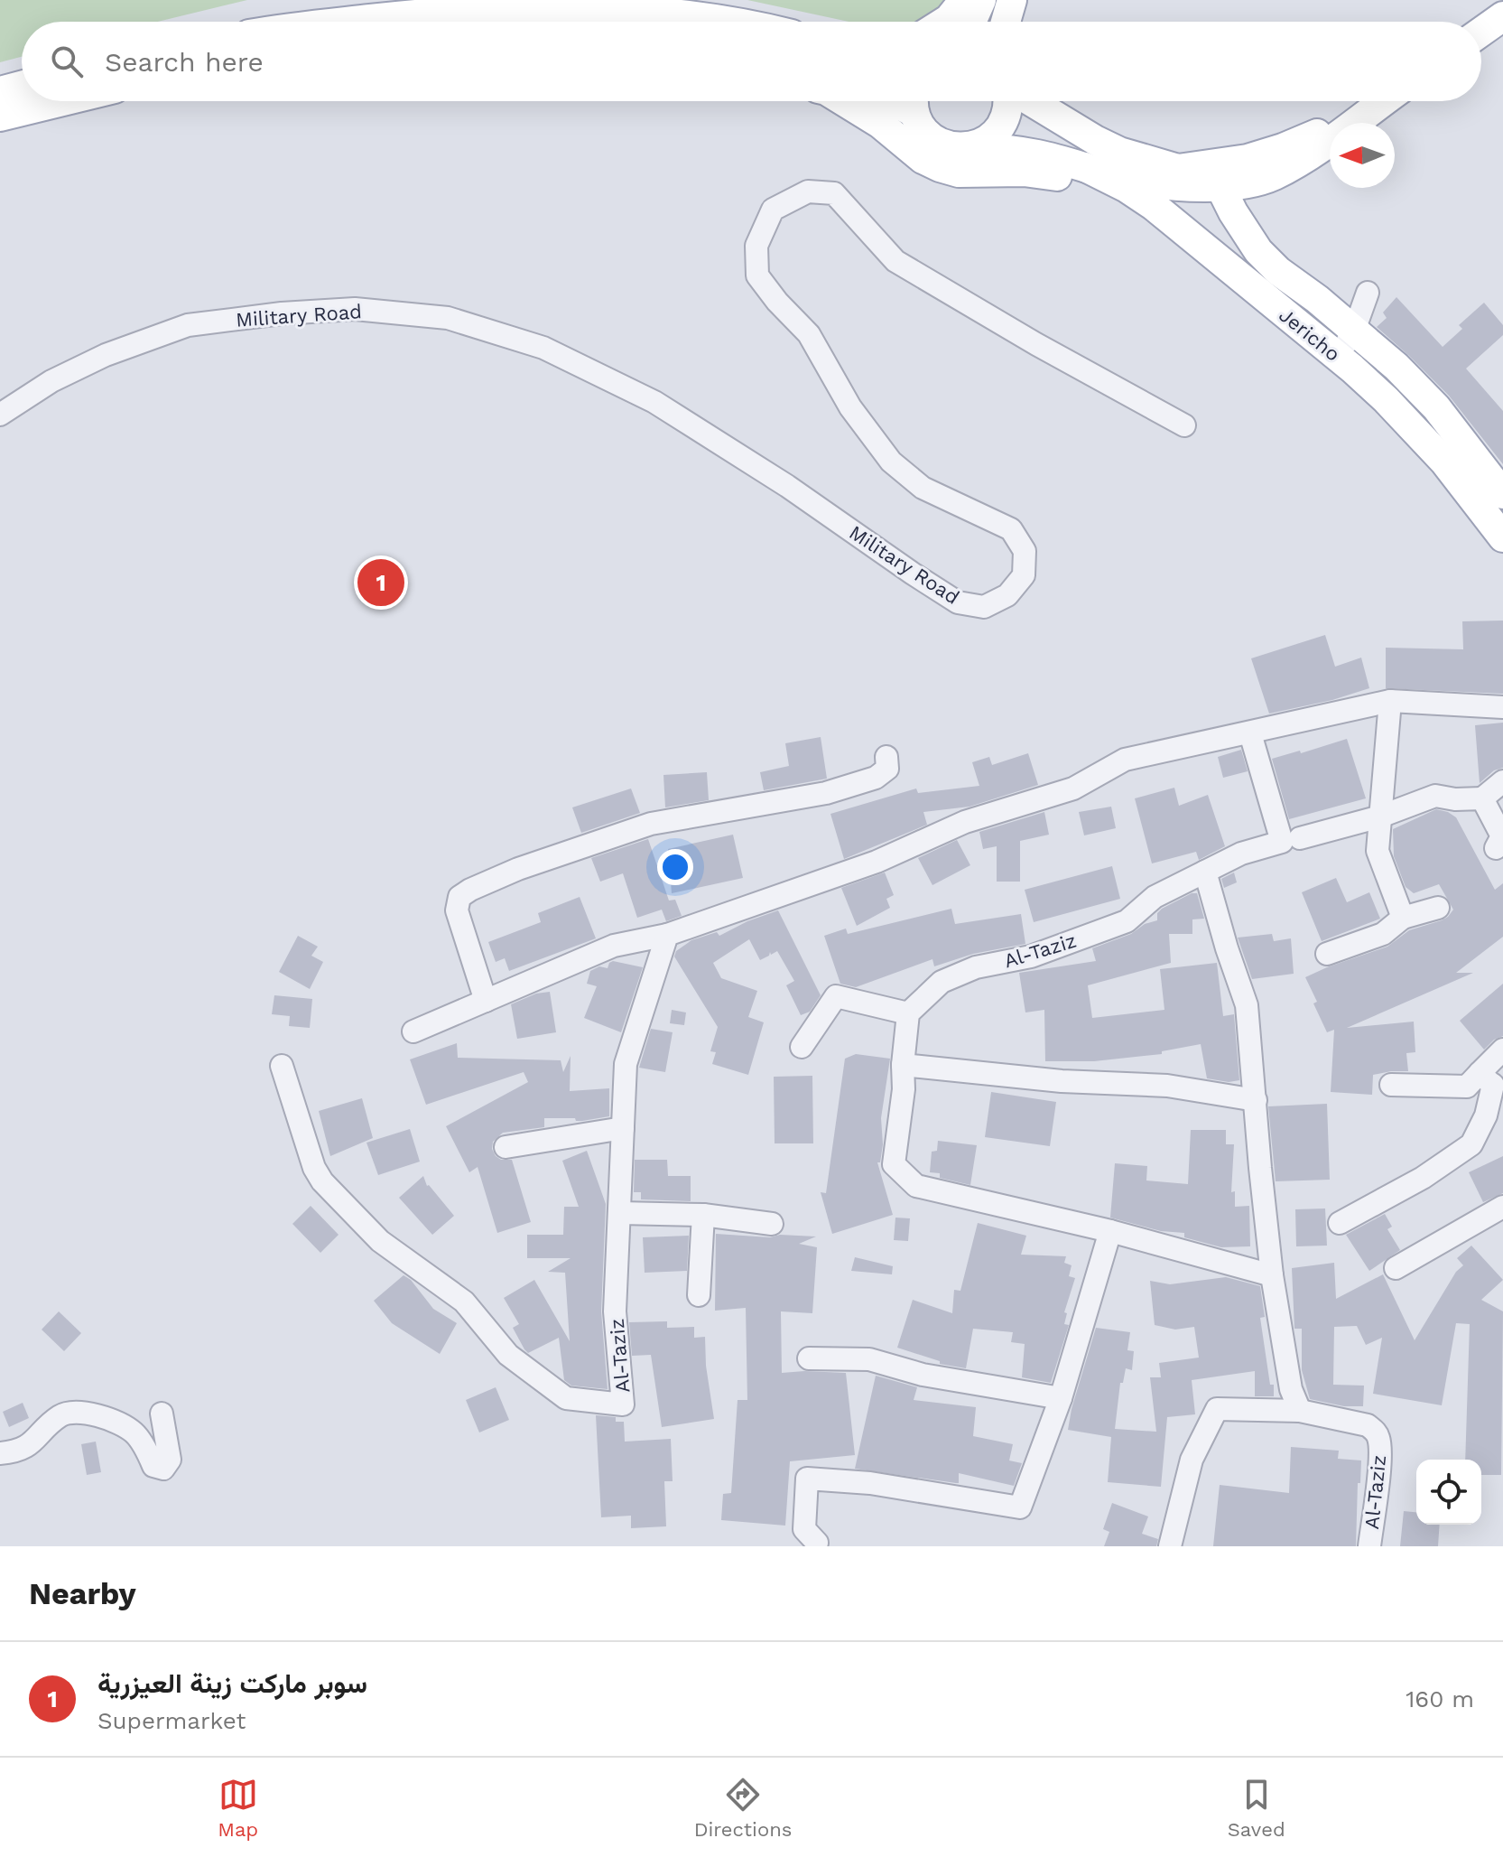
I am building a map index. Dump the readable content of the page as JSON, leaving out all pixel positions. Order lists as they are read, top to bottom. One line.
{"streets":{"main road":["Jericho"],"street":["Military Road","Al-Taziz"]},"north":"left","page":{"search":"Search here","pins":"1","heading":"Nearby","list":[{"mark":"1","name":"سوبر ماركت زينة العيزرية","note":"Supermarket","value":"160 m"}],"nav":["Map","Directions","Saved"]}}
